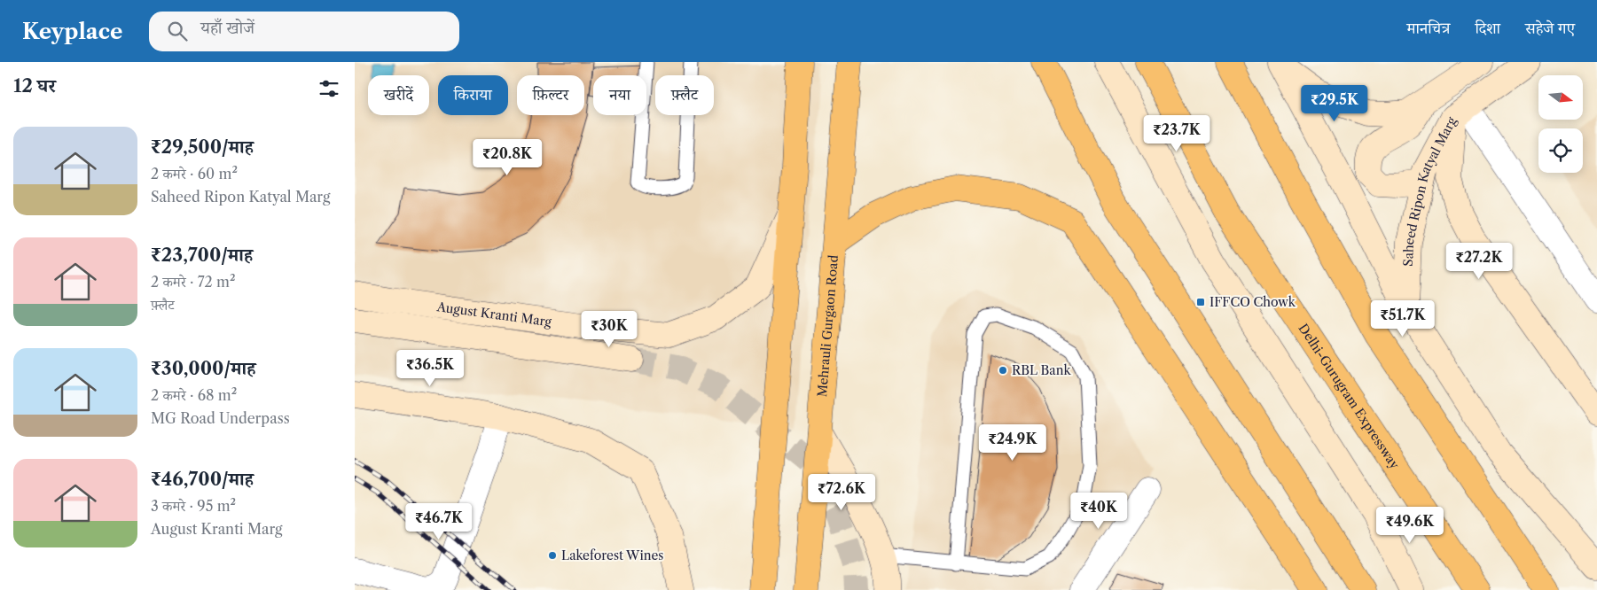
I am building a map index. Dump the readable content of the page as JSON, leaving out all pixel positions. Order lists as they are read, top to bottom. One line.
{"streets":{"main road":["Saheed Ripon Katyal Marg","August Kranti Marg","Mehrauli Gurgaon Road","Delhi-Gurugram Expressway"]},"places":{"transit":["IFFCO Chowk"],"other":["RBL Bank","Lakeforest Wines"]},"north":"right","page":{"header":"Keyplace","search":"यहाँ खोजें","nav":["मानचित्र","दिशा","सहेजे गए"],"heading":"12 घर","chip":["खरीदें","किराया","फ़िल्टर","नया","फ़्लैट"],"price":["₹29.5K","₹23.7K","₹20.8K","₹27.2K","₹51.7K","₹30K","₹36.5K","₹24.9K","₹72.6K","₹40K","₹46.7K","₹49.6K"],"list":[{"name":"₹29,500/माह","note":"2 कमरे · 60 m² · Saheed Ripon Katyal Marg"},{"name":"₹23,700/माह","note":"2 कमरे · 72 m² · फ़्लैट"},{"name":"₹30,000/माह","note":"2 कमरे · 68 m² · MG Road Underpass"},{"name":"₹46,700/माह","note":"3 कमरे · 95 m² · August Kranti Marg"}]}}
